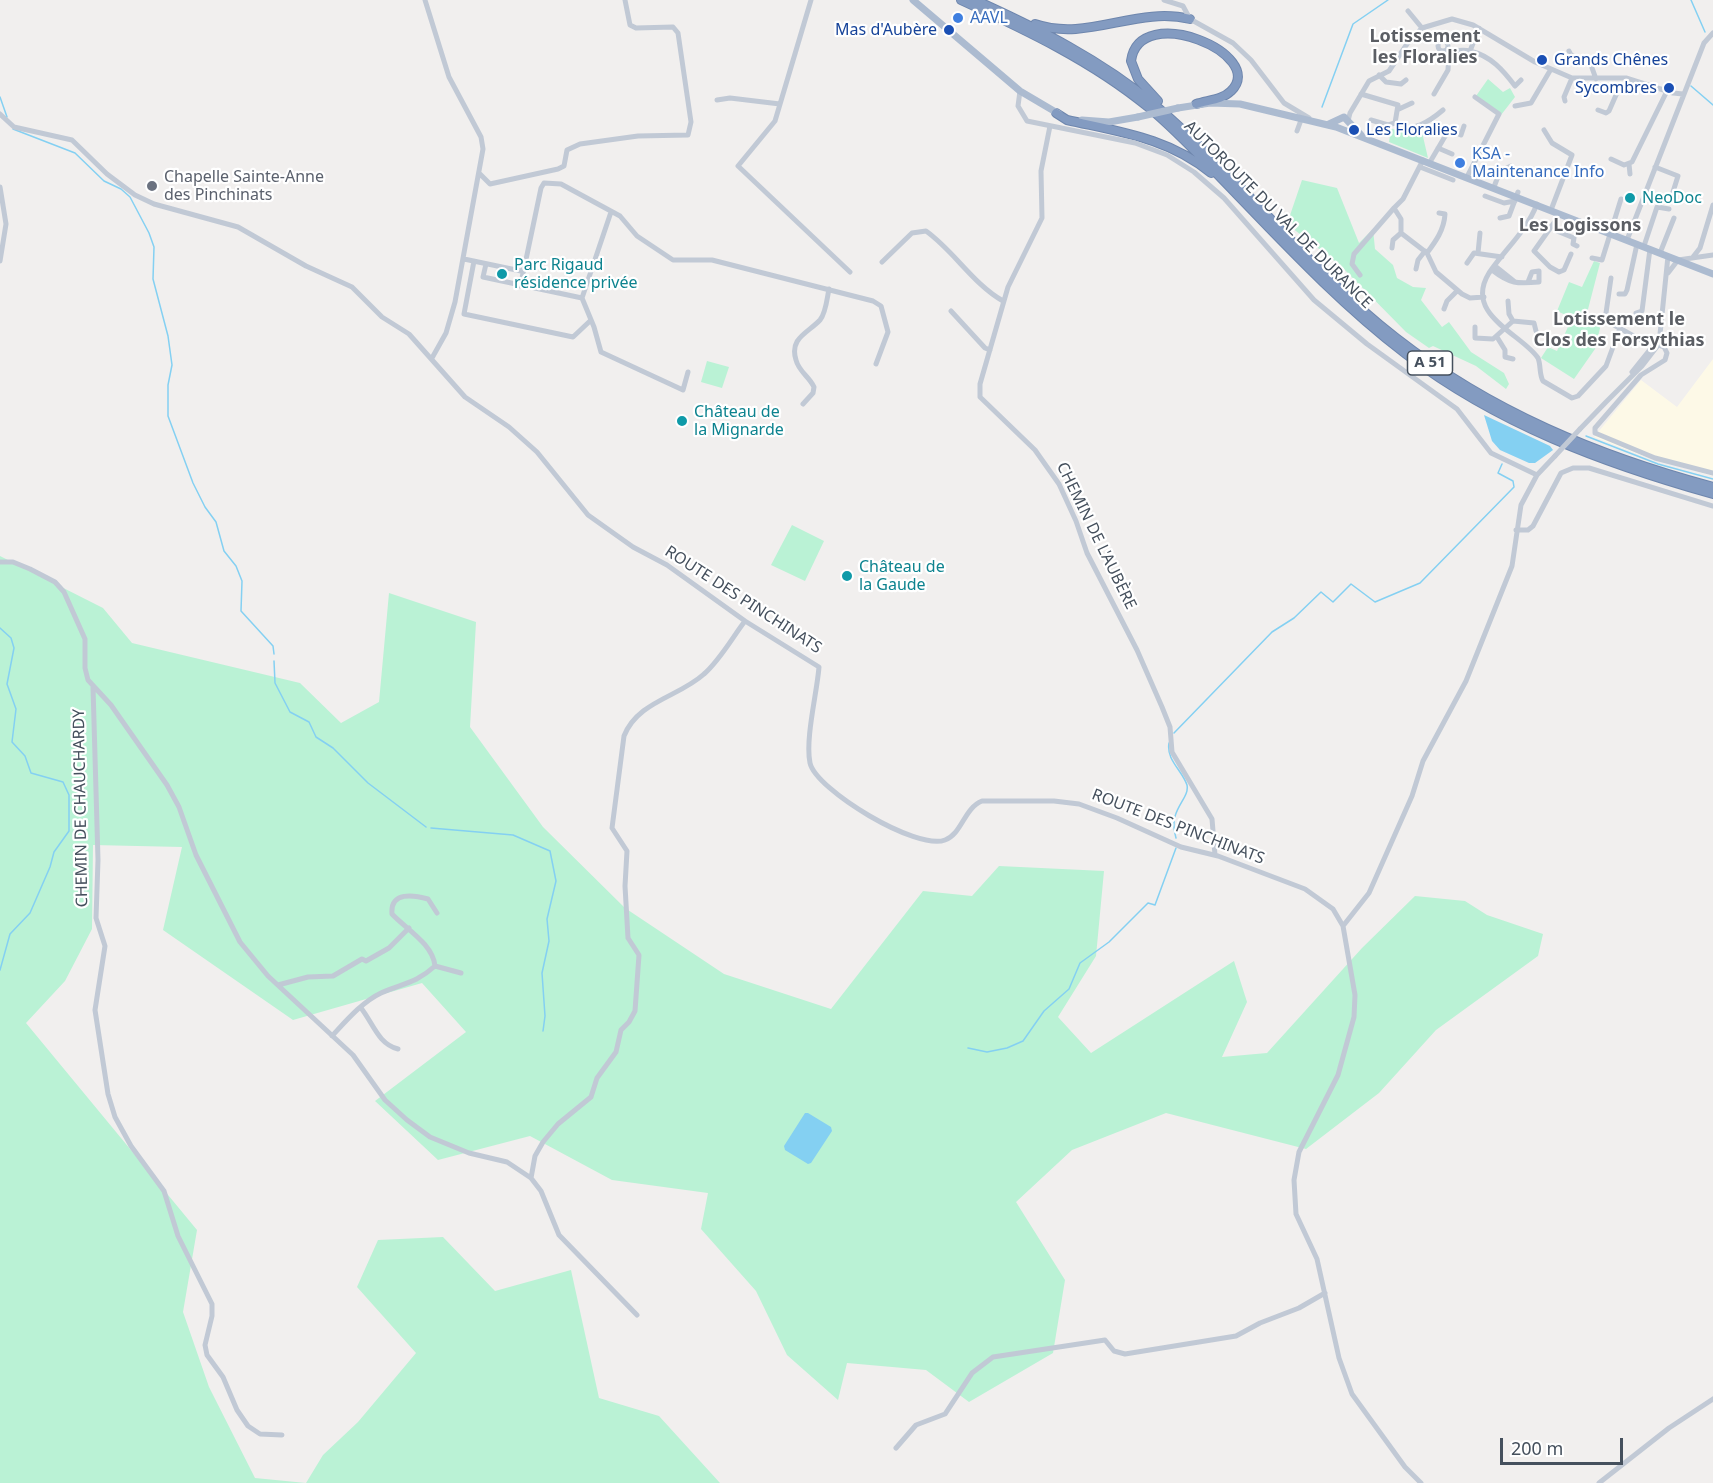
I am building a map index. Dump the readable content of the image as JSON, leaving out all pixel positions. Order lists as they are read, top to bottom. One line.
{"streets":{"highway":["AUTOROUTE DU VAL DE DURANCE","A 51"],"street":["CHEMIN DE L'AUBÈRE","ROUTE DES PINCHINATS","CHEMIN DE CHAUCHARDY"]},"crossings":[["CHEMIN DE L'AUBÈRE","ROUTE DES PINCHINATS"]],"districts":["Lotissement les Floralies","Les Logissons","Lotissement le Clos des Forsythias"],"places":["AAVL","Mas d'Aubère","Grands Chênes","Sycombres","Les Floralies","KSA - Maintenance Info","Chapelle Sainte-Anne des Pinchinats","NeoDoc","Parc Rigaud résidence privée","Château de la Mignarde","Château de la Gaude"],"scale_bar":"200 m"}
